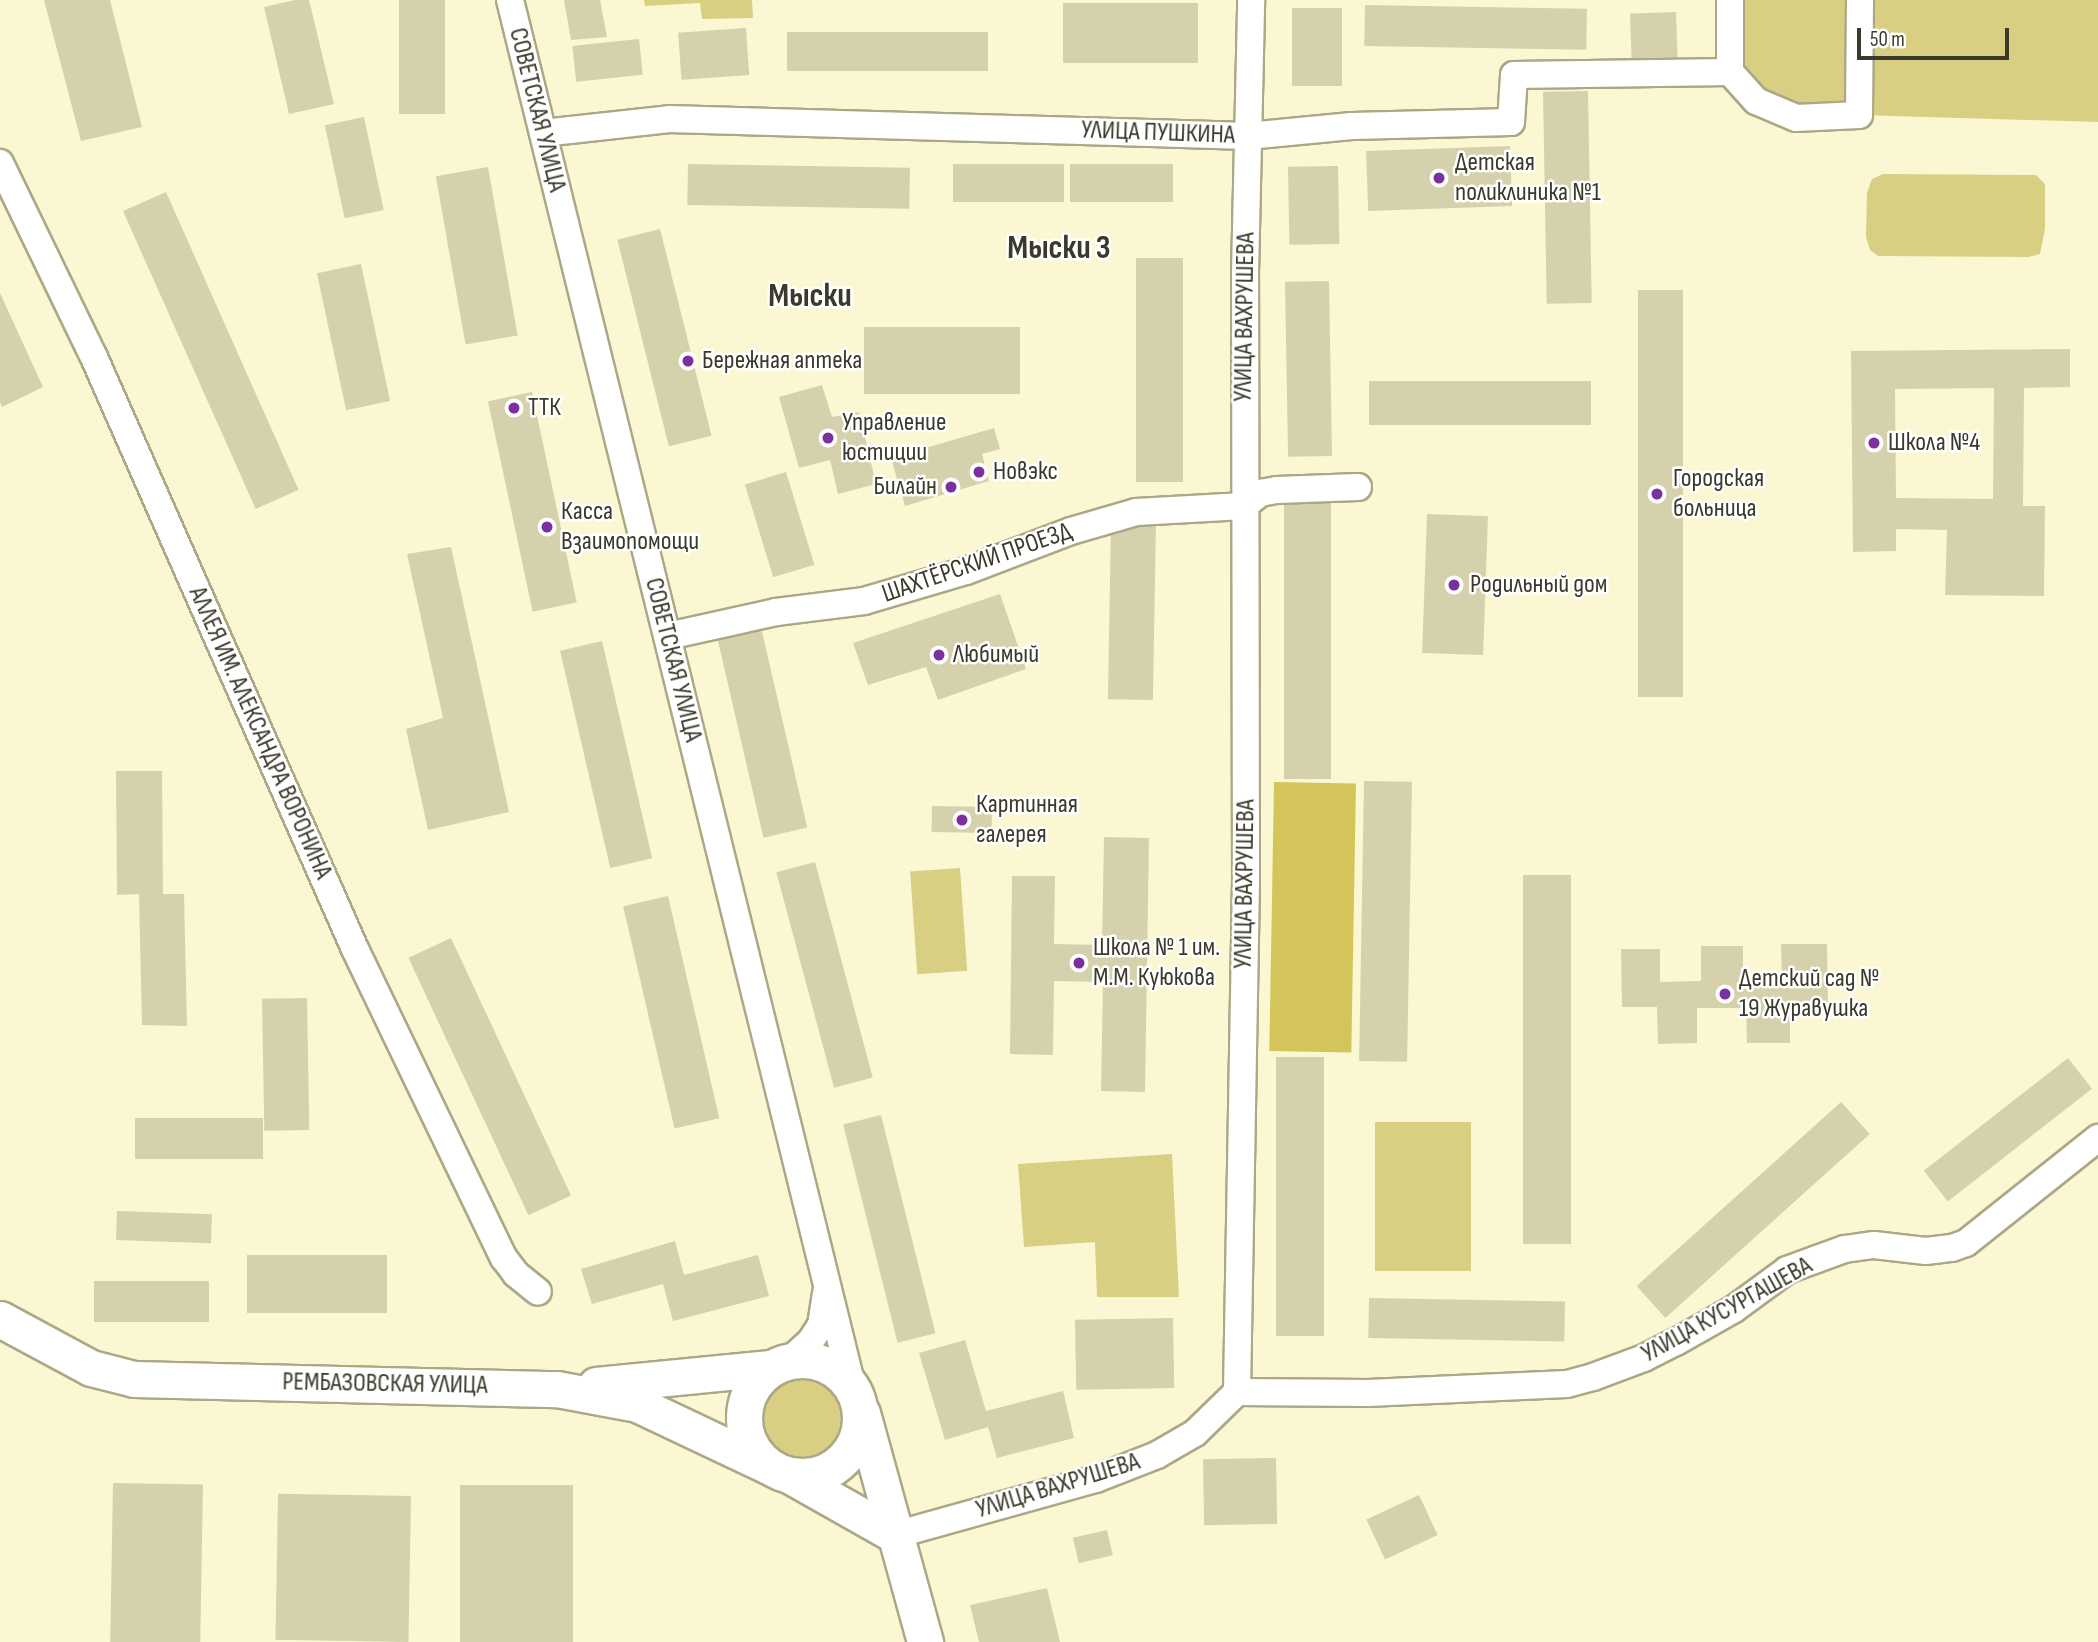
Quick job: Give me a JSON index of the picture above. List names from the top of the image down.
{
  "streets": {
    "main road": ["РЕМБАЗОВСКАЯ УЛИЦА"],
    "street": [
      "СОВЕТСКАЯ УЛИЦА",
      "УЛИЦА ПУШКИНА",
      "УЛИЦА ВАХРУШЕВА",
      "ШАХТЁРСКИЙ ПРОЕЗД",
      "АЛЛЕЯ ИМ. АЛЕКСАНДРА ВОРОНИНА",
      "УЛИЦА КУСУРГАШЕВА"
    ]
  },
  "crossings": [
    ["СОВЕТСКАЯ УЛИЦА", "УЛИЦА ПУШКИНА"],
    ["СОВЕТСКАЯ УЛИЦА", "ШАХТЁРСКИЙ ПРОЕЗД"],
    ["СОВЕТСКАЯ УЛИЦА", "РЕМБАЗОВСКАЯ УЛИЦА"],
    ["УЛИЦА ПУШКИНА", "УЛИЦА ВАХРУШЕВА"],
    ["УЛИЦА ВАХРУШЕВА", "ШАХТЁРСКИЙ ПРОЕЗД"],
    ["УЛИЦА ВАХРУШЕВА", "УЛИЦА КУСУРГАШЕВА"],
    ["УЛИЦА ВАХРУШЕВА", "РЕМБАЗОВСКАЯ УЛИЦА"]
  ],
  "districts": ["Мыски 3", "Мыски"],
  "places": [
    "Детская поликлиника №1",
    "Бережная аптека",
    "ТТК",
    "Управление юстиции",
    "Школа №4",
    "Новэкс",
    "Билайн",
    "Городская больница",
    "Касса Взаимопомощи",
    "Родильный дом",
    "Любимый",
    "Картинная галерея",
    "Школа № 1 им. М.М. Куюкова",
    "Детский сад № 19 Журавушка"
  ],
  "scale_bar": "50 m"
}
